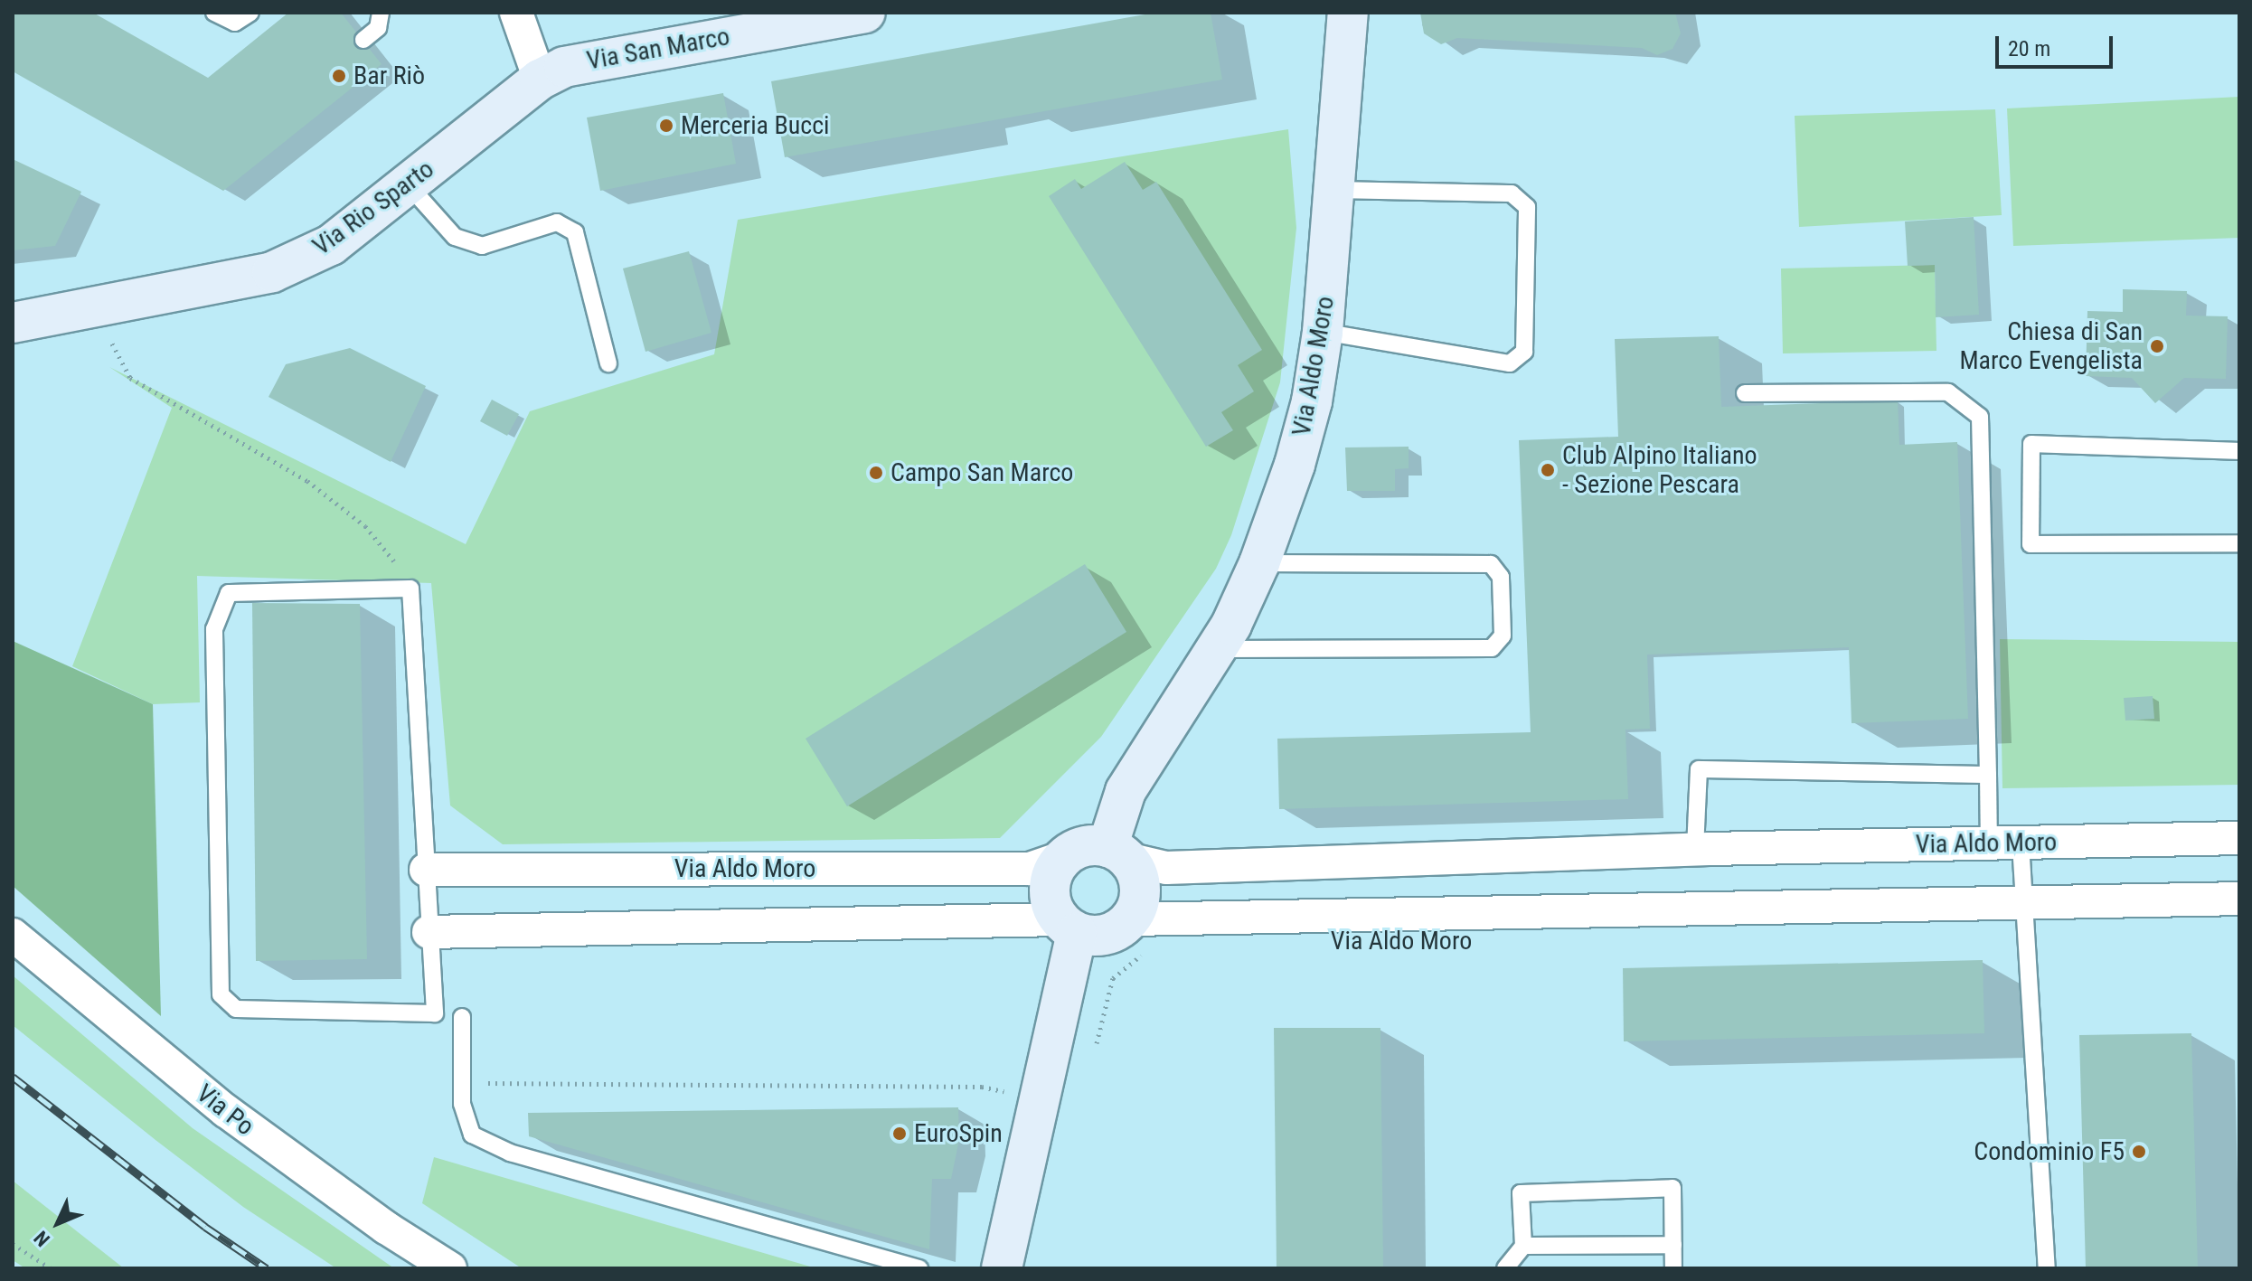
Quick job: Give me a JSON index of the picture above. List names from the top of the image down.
{
  "streets": {
    "street": [
      "Via San Marco",
      "Via Rio Sparto",
      "Via Aldo Moro",
      "Via Po"
    ]
  },
  "crossings": [
    ["Via San Marco", "Via Rio Sparto"]
  ],
  "places": [
    "Bar Riò",
    "Merceria Bucci",
    "Chiesa di San Marco Evengelista",
    "Club Alpino Italiano - Sezione Pescara",
    "Campo San Marco",
    "EuroSpin",
    "Condominio F5"
  ],
  "scale_bar": "20 m",
  "north": "bottom left"
}
